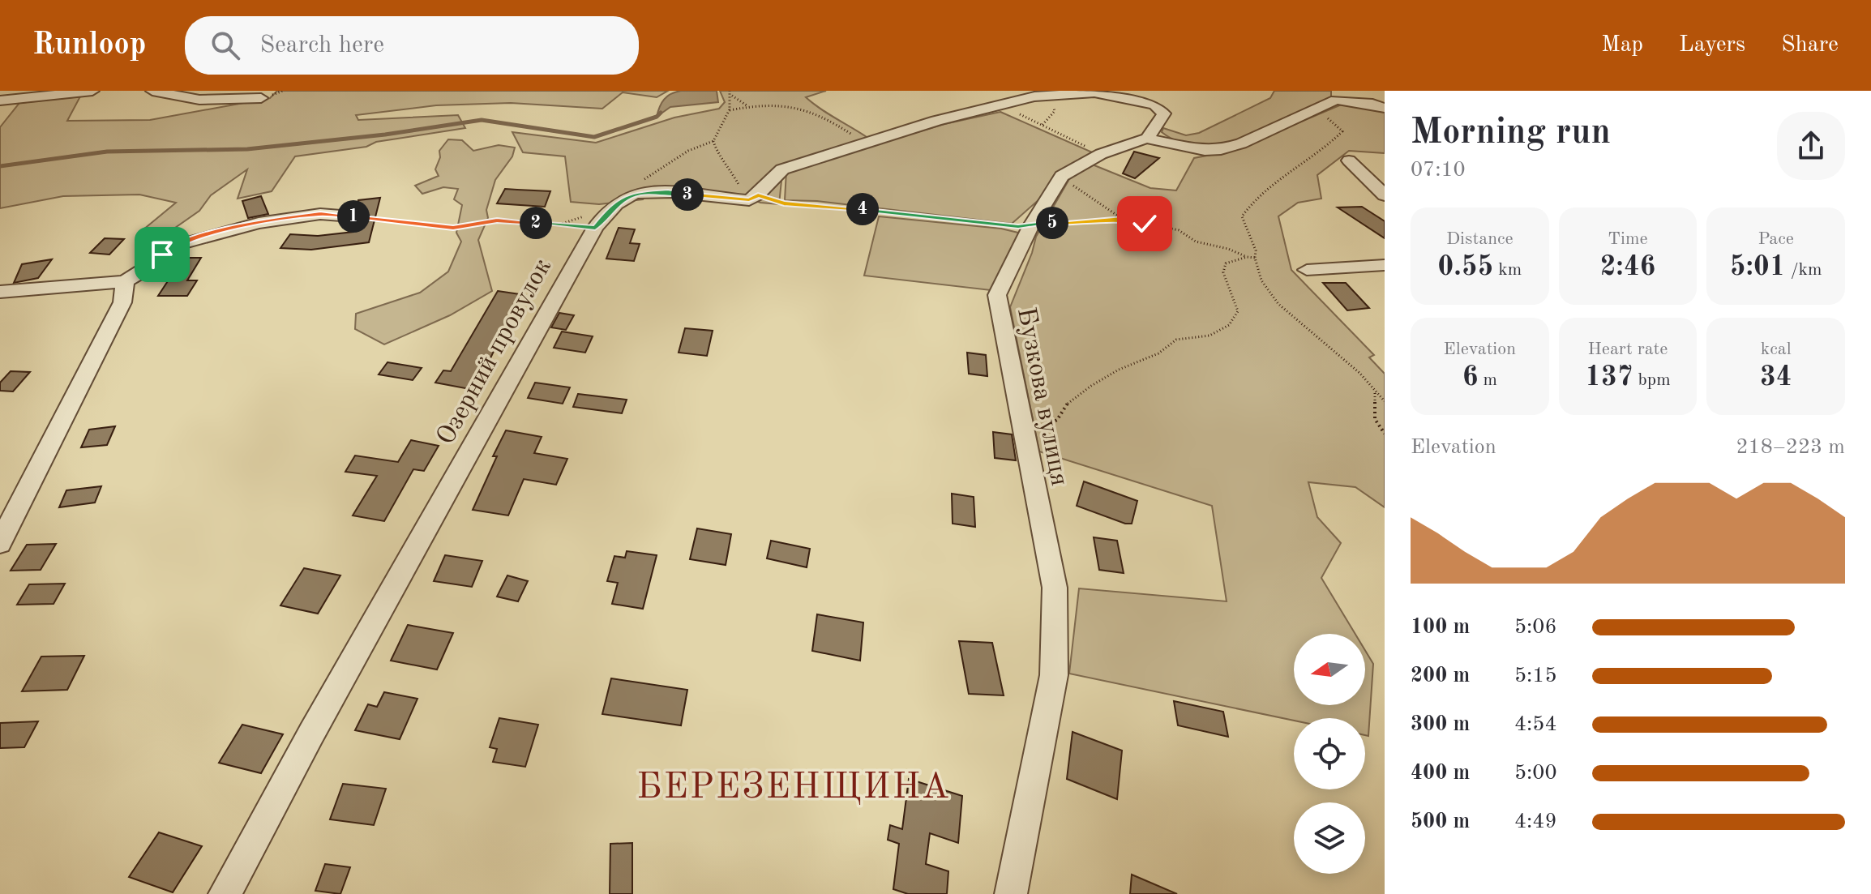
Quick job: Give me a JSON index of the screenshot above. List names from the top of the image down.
{
  "streets": {
    "street": ["Озерний провулок", "Бузкова вулиця"]
  },
  "districts": ["БЕРЕЗЕНЩИНА"],
  "north": "left",
  "page": {
    "header": "Runloop",
    "search": "Search here",
    "nav": ["Map", "Layers", "Share"],
    "heading": ["Morning run", "07:10"],
    "pins": [
      "3",
      "4",
      "1",
      "2",
      "5"
    ],
    "stats": [
      ["Distance", "0.55 km"],
      ["Time", "2:46"],
      ["Pace", "5:01 /km"],
      ["Elevation", "6 m"],
      ["Heart rate", "137 bpm"],
      ["kcal", "34"]
    ],
    "chart": ["Elevation", "218–223 m"],
    "list": [
      {
        "name": "100 m",
        "note": "5:06"
      },
      {
        "name": "200 m",
        "note": "5:15"
      },
      {
        "name": "300 m",
        "note": "4:54"
      },
      {
        "name": "400 m",
        "note": "5:00"
      },
      {
        "name": "500 m",
        "note": "4:49"
      }
    ]
  }
}
